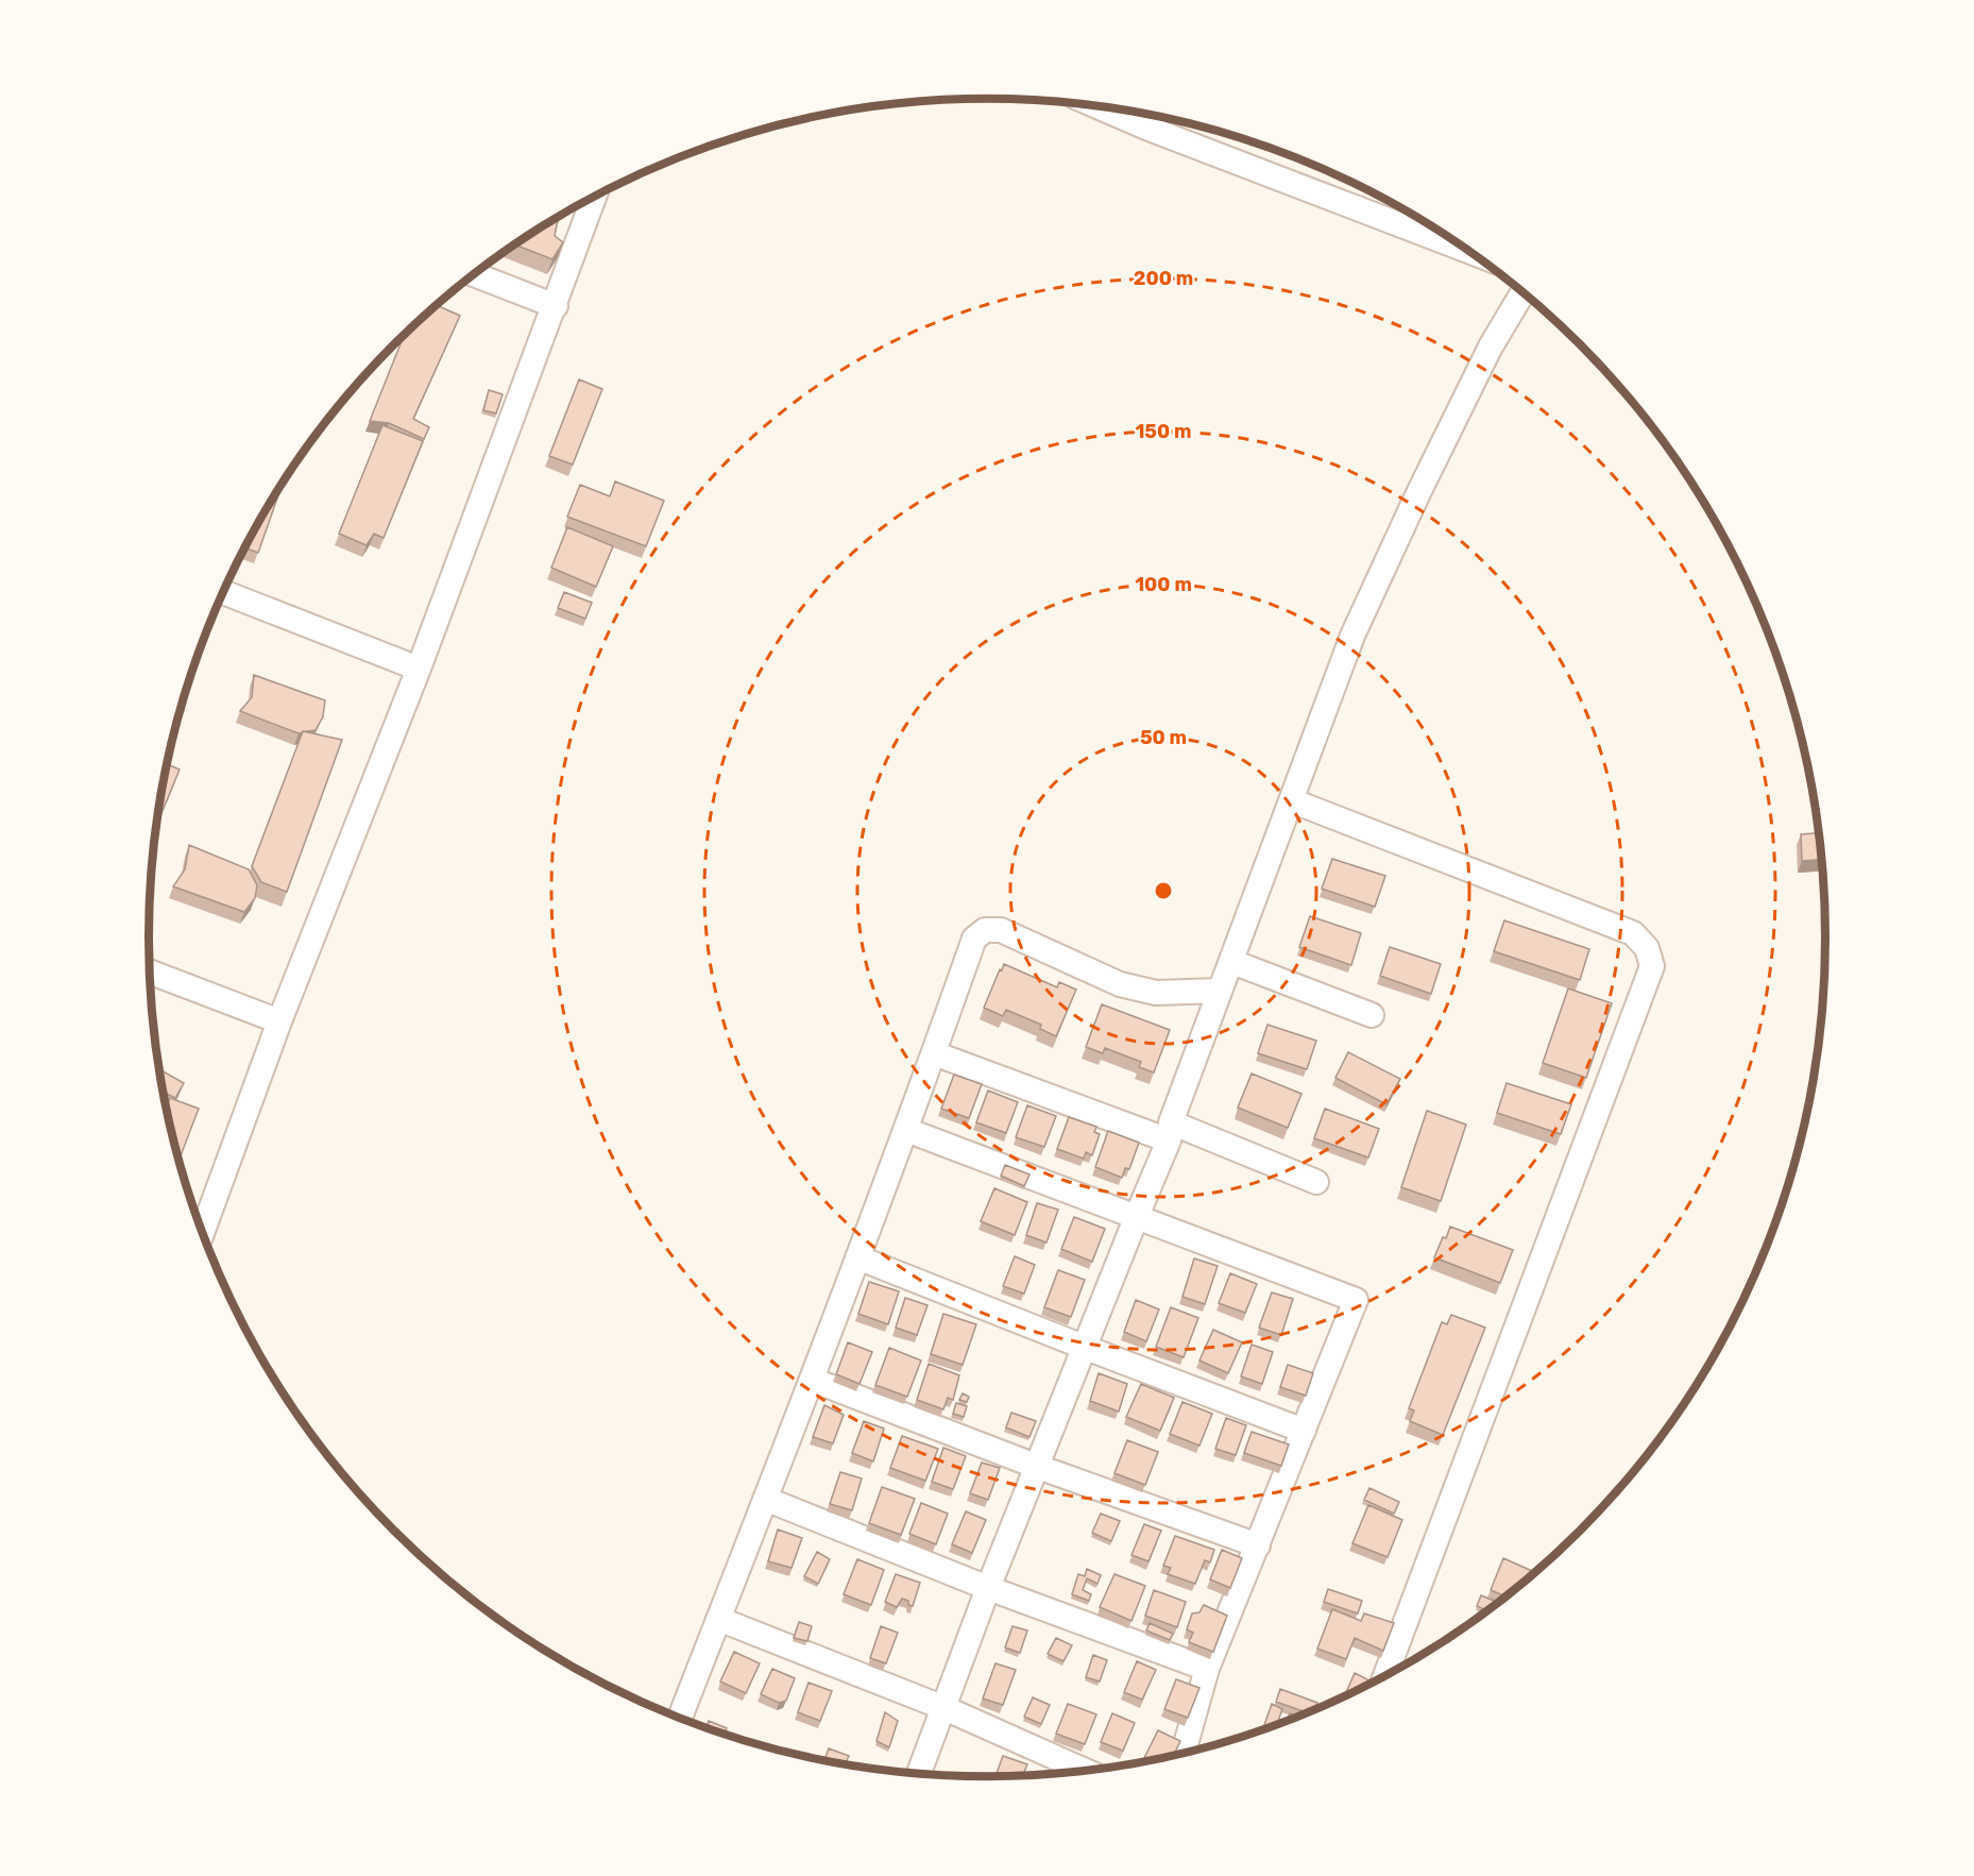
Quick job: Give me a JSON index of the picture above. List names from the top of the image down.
{
  "rings": [
    "200 m",
    "150 m",
    "100 m",
    "50 m"
  ]
}
